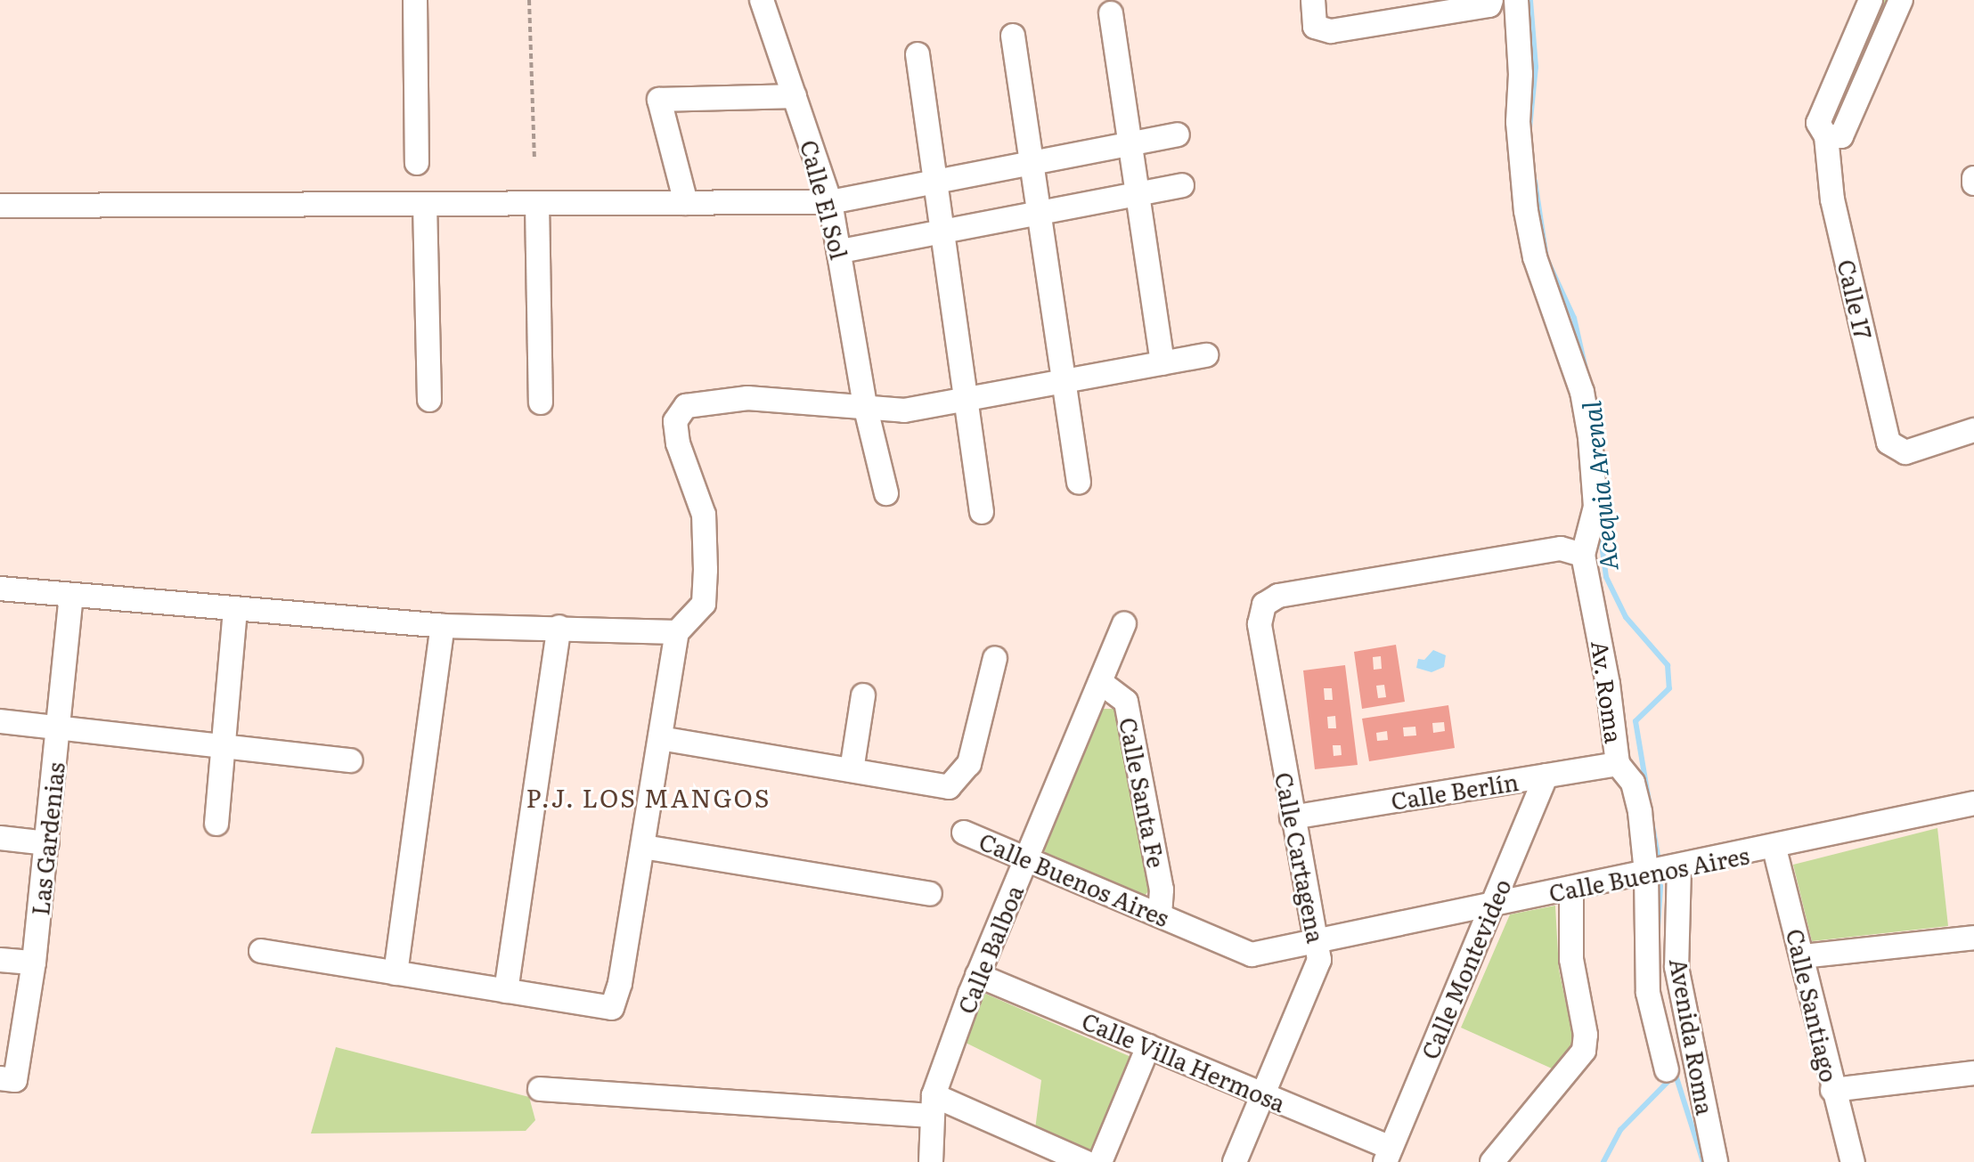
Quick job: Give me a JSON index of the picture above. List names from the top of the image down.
{
  "streets": {
    "street": [
      "Calle El Sol",
      "Calle 17",
      "Av. Roma",
      "Calle Berlín",
      "Calle Santa Fe",
      "Las Gardenias",
      "Calle Cartagena",
      "Calle Buenos Aires",
      "Calle Balboa",
      "Calle Montevideo",
      "Calle Santiago",
      "Avenida Roma",
      "Calle Villa Hermosa"
    ]
  },
  "crossings": [
    ["Av. Roma", "Calle Berlín"],
    ["Av. Roma", "Calle Cartagena"],
    ["Av. Roma", "Calle Buenos Aires"],
    ["Calle Berlín", "Calle Cartagena"],
    ["Calle Berlín", "Calle Montevideo"],
    ["Calle Santa Fe", "Calle Buenos Aires"],
    ["Calle Santa Fe", "Calle Balboa"],
    ["Calle Cartagena", "Calle Buenos Aires"],
    ["Calle Cartagena", "Calle Villa Hermosa"],
    ["Calle Buenos Aires", "Calle Balboa"],
    ["Calle Buenos Aires", "Calle Montevideo"],
    ["Calle Buenos Aires", "Calle Santiago"],
    ["Calle Buenos Aires", "Avenida Roma"],
    ["Calle Balboa", "Calle Villa Hermosa"],
    ["Calle Montevideo", "Calle Villa Hermosa"]
  ],
  "districts": ["P.J. LOS MANGOS"],
  "water": ["Acequia Arenal"]
}
